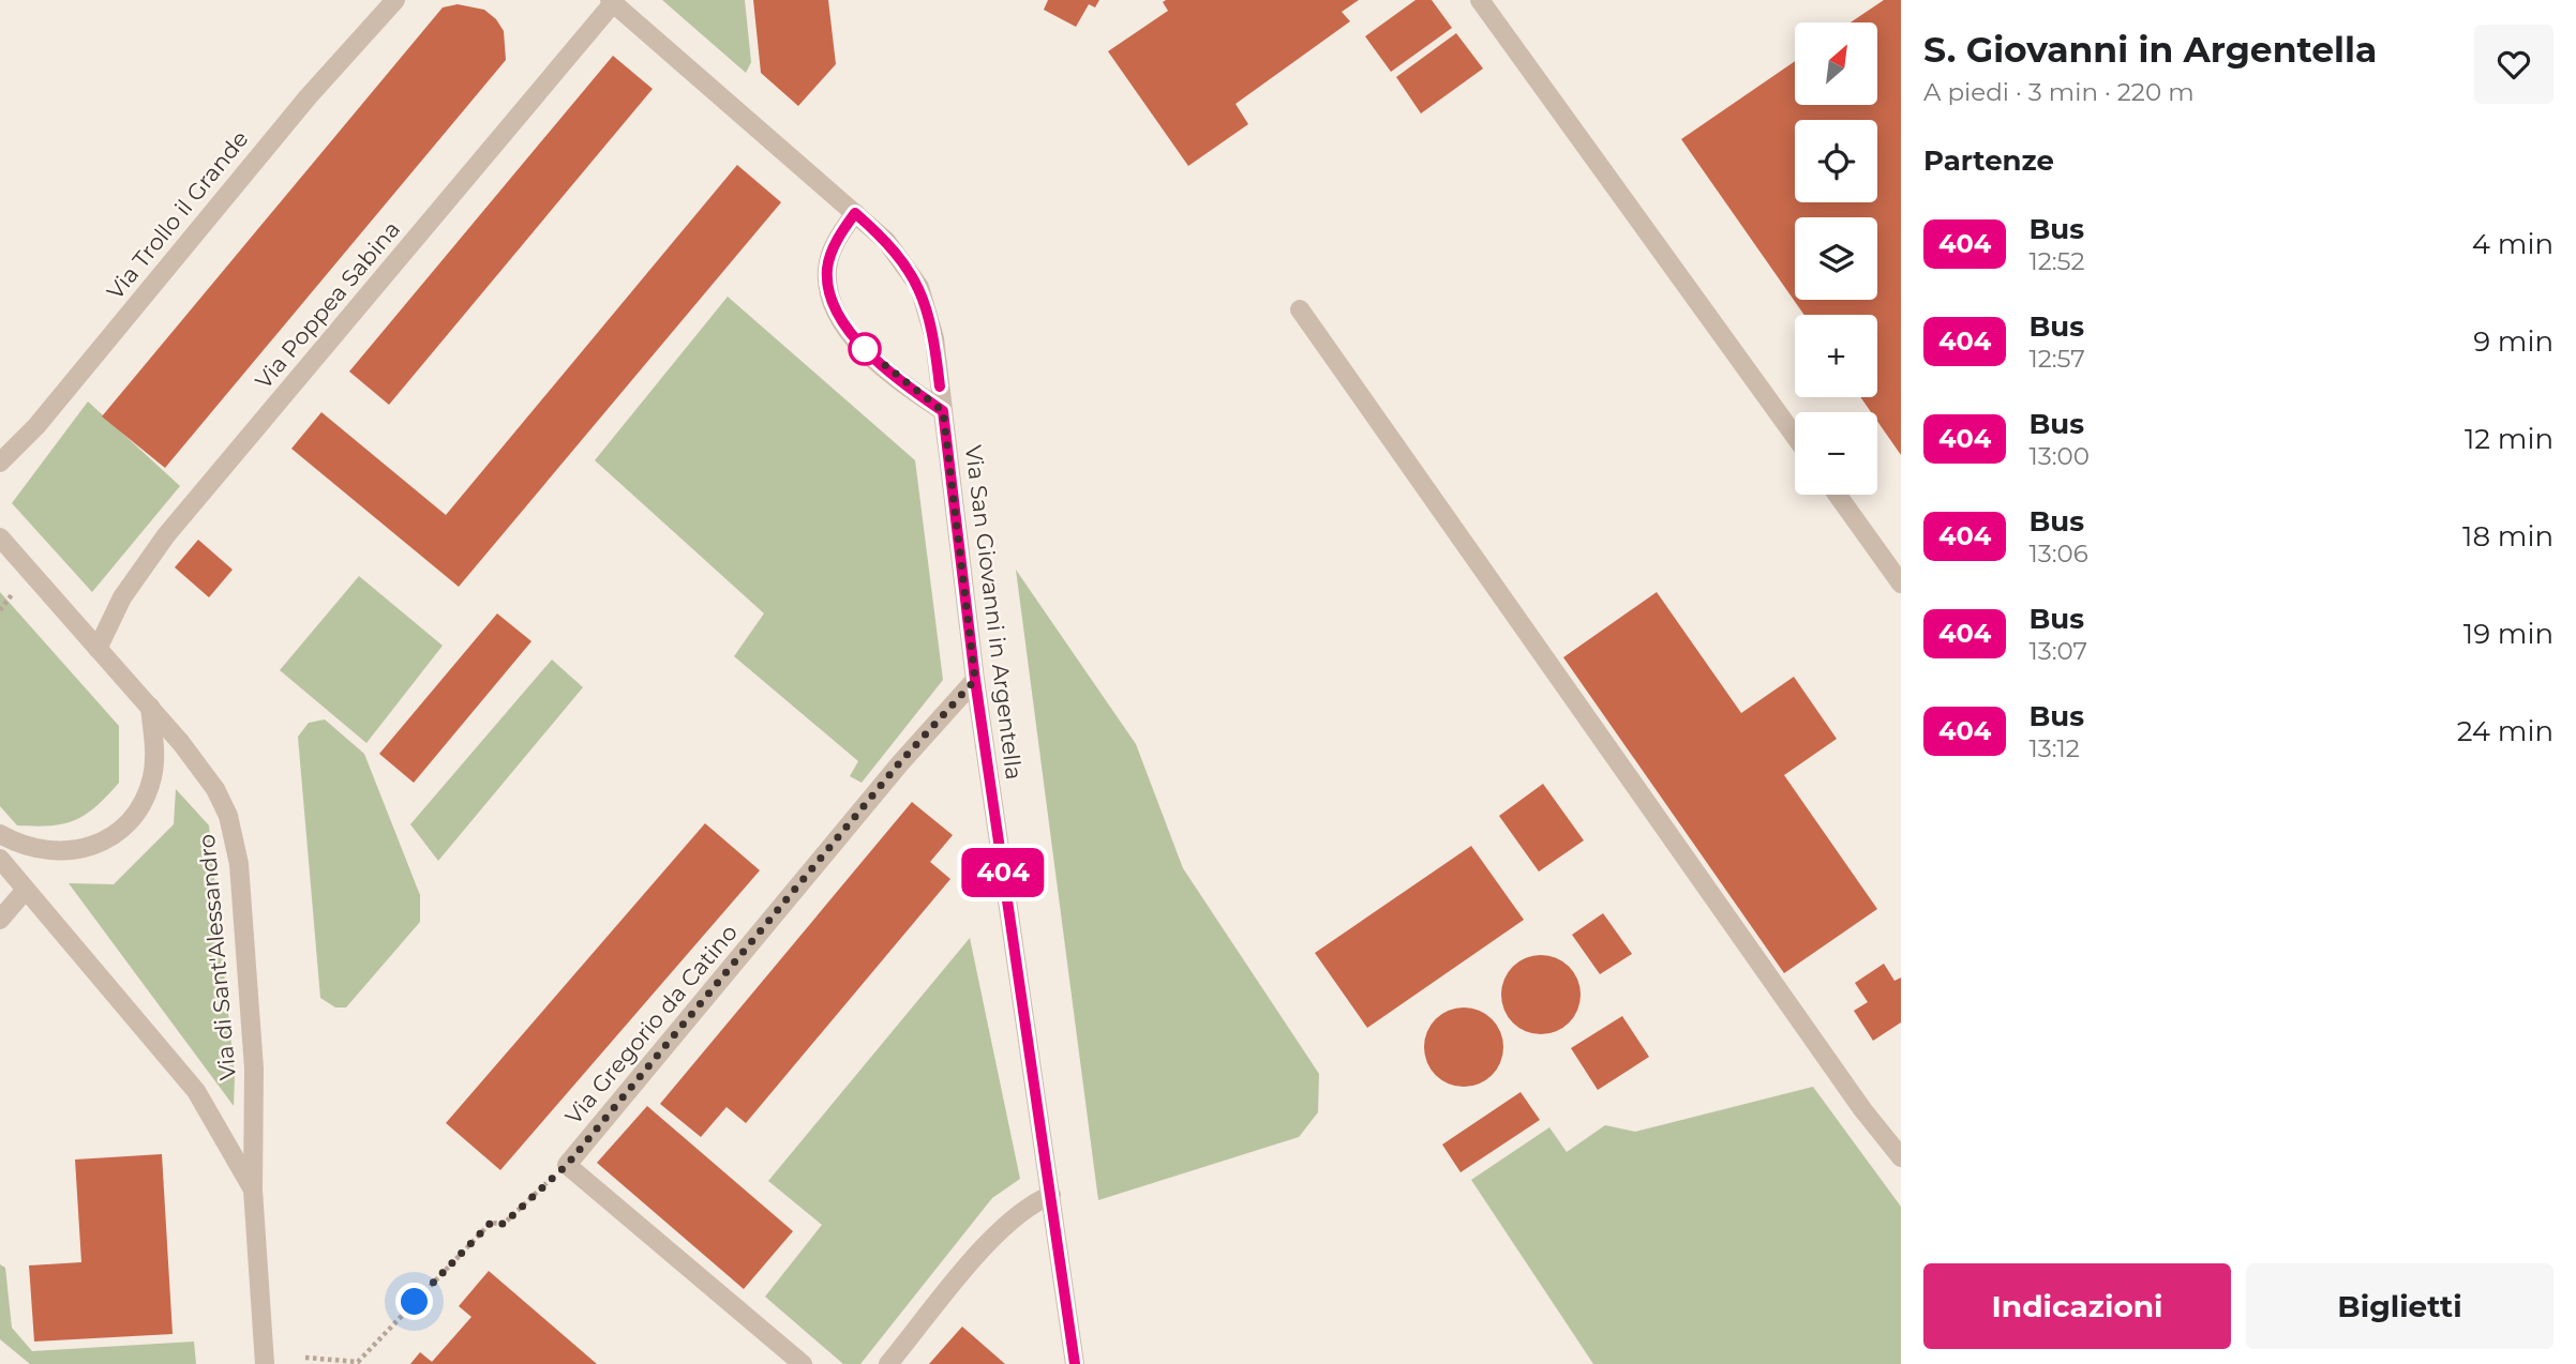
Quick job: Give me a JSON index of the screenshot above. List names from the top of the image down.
{
  "streets": {
    "street": [
      "Via Trollo il Grande",
      "Via Poppea Sabina",
      "Via San Giovanni in Argentella",
      "Via di Sant'Alessandro",
      "Via Gregorio da Catino"
    ]
  },
  "crossings": [
    ["Via Poppea Sabina", "Via San Giovanni in Argentella"],
    ["Via Poppea Sabina", "Via di Sant'Alessandro"],
    ["Via San Giovanni in Argentella", "Via Gregorio da Catino"]
  ],
  "lines": ["bus line 404"],
  "north": "top right",
  "page": {
    "on_map": "404",
    "heading": [
      ["S. Giovanni in Argentella", "A piedi · 3 min · 220 m"],
      "Partenze"
    ],
    "map_buttons": ["+", "−"],
    "list": [
      {
        "mark": "404",
        "name": "Bus",
        "note": "12:52",
        "value": "4 min"
      },
      {
        "mark": "404",
        "name": "Bus",
        "note": "12:57",
        "value": "9 min"
      },
      {
        "mark": "404",
        "name": "Bus",
        "note": "13:00",
        "value": "12 min"
      },
      {
        "mark": "404",
        "name": "Bus",
        "note": "13:06",
        "value": "18 min"
      },
      {
        "mark": "404",
        "name": "Bus",
        "note": "13:07",
        "value": "19 min"
      },
      {
        "mark": "404",
        "name": "Bus",
        "note": "13:12",
        "value": "24 min"
      }
    ],
    "buttons": ["Indicazioni", "Biglietti"]
  }
}
